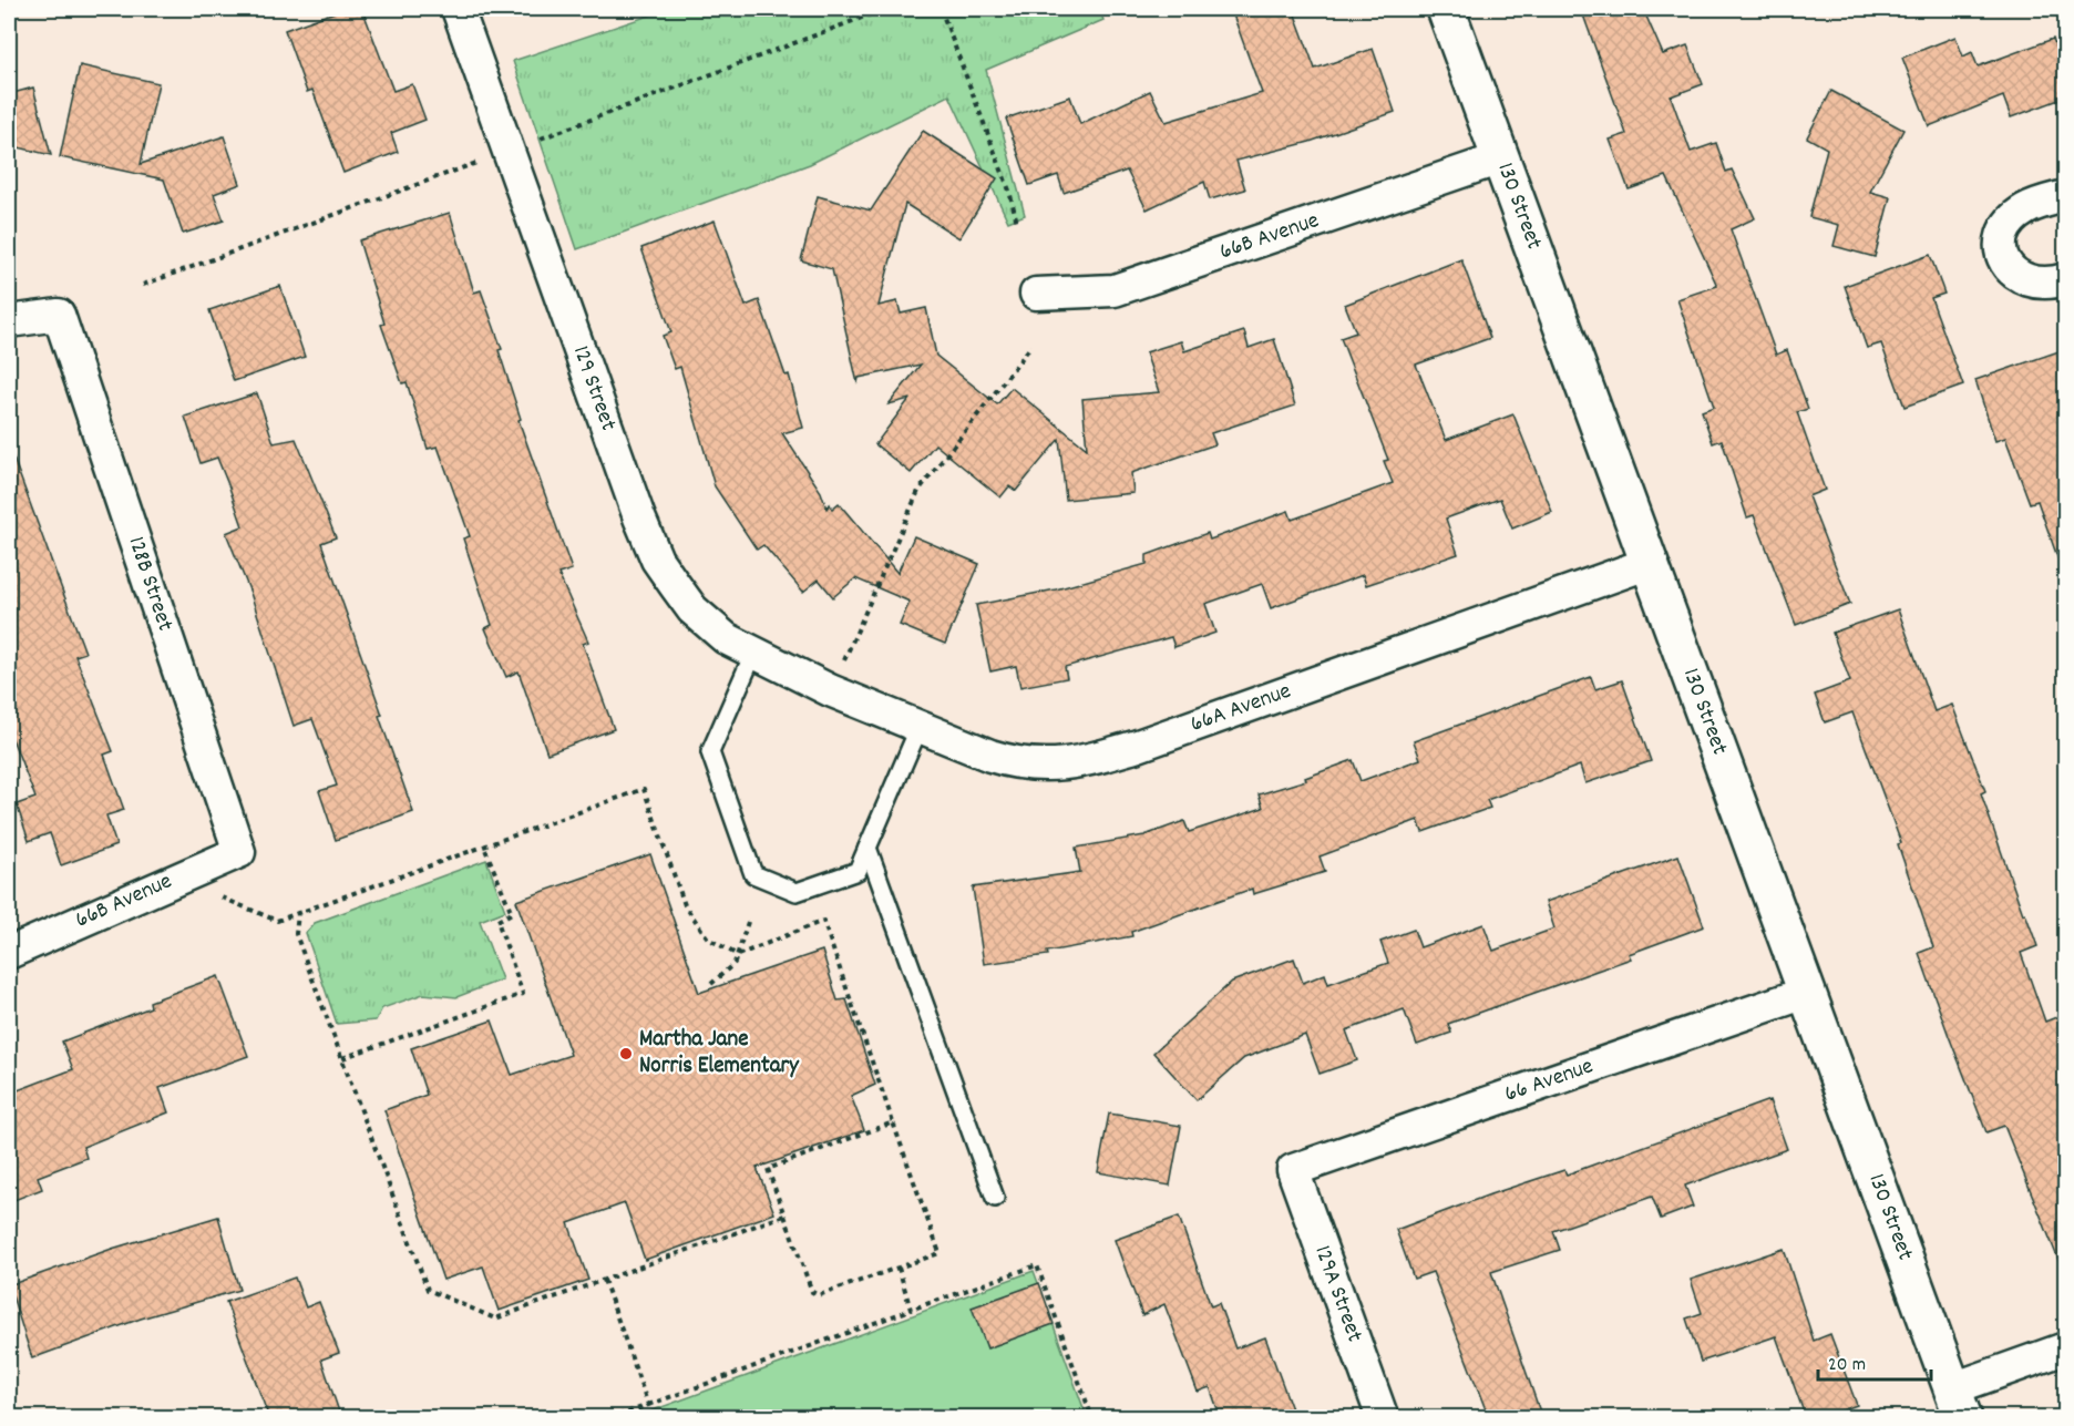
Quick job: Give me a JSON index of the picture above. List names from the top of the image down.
{
  "streets": {
    "street": [
      "130 Street",
      "66B Avenue",
      "129 Street",
      "128B Street",
      "66A Avenue",
      "66 Avenue",
      "129A Street"
    ]
  },
  "crossings": [
    ["130 Street", "66B Avenue"],
    ["130 Street", "66A Avenue"],
    ["130 Street", "66 Avenue"],
    ["66B Avenue", "128B Street"],
    ["129 Street", "66A Avenue"],
    ["66 Avenue", "129A Street"]
  ],
  "places": ["Martha Jane Norris Elementary"],
  "scale_bar": "20 m"
}
